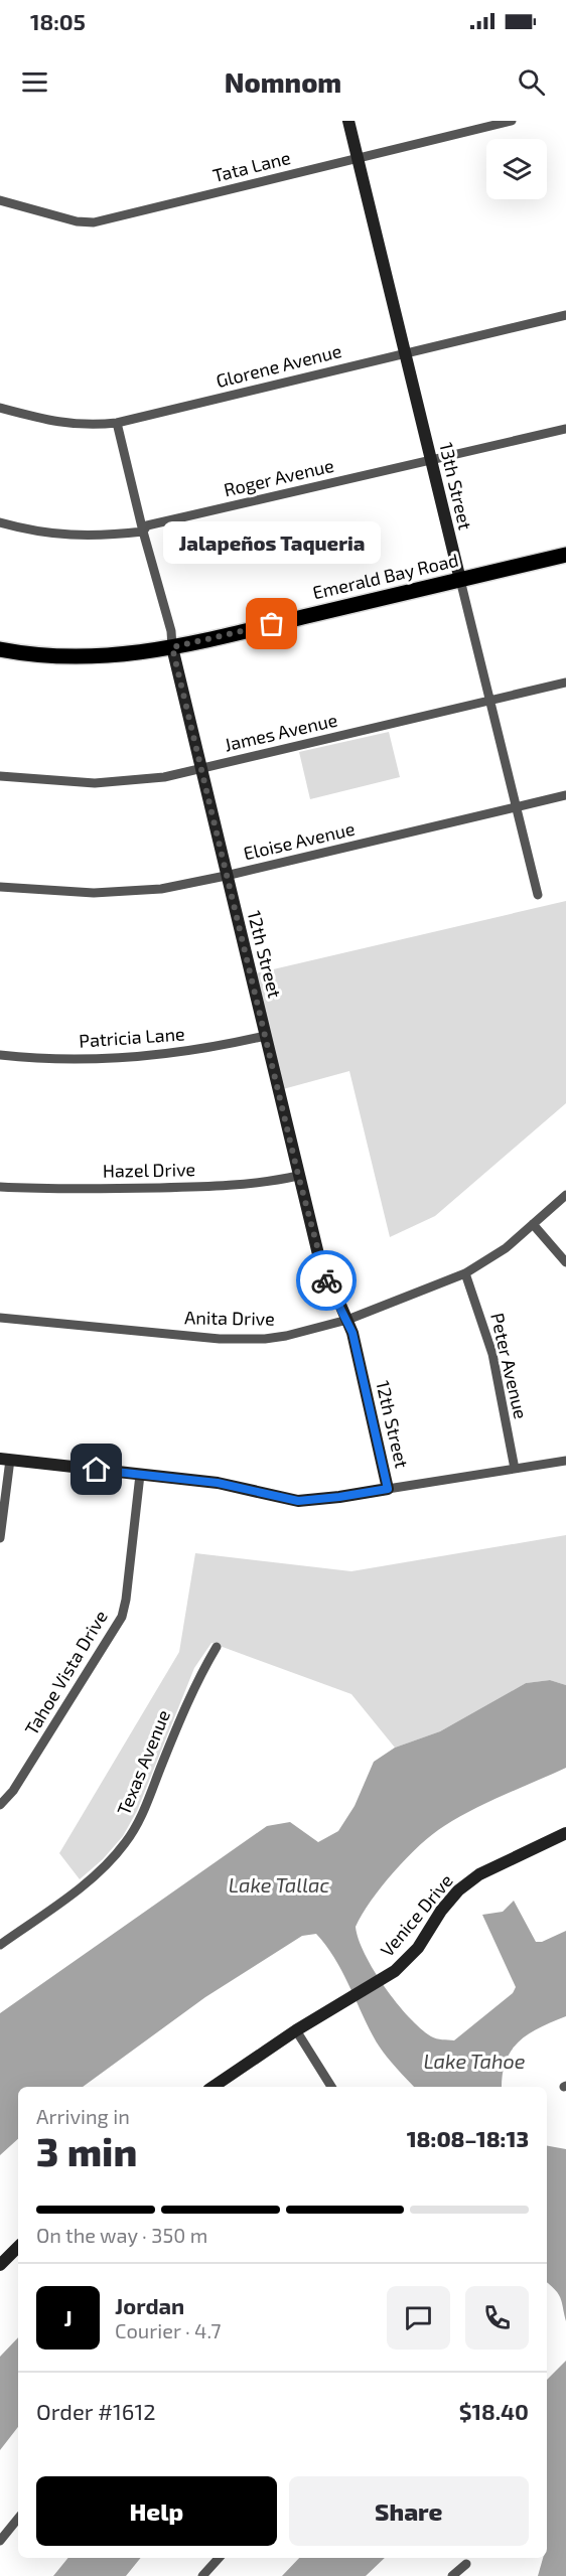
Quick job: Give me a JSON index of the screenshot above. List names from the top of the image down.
{
  "streets": {
    "main road": ["Emerald Bay Road"],
    "street": [
      "Tata Lane",
      "Glorene Avenue",
      "Roger Avenue",
      "13th Street",
      "James Avenue",
      "Eloise Avenue",
      "12th Street",
      "Patricia Lane",
      "Hazel Drive",
      "Anita Drive",
      "Peter Avenue",
      "Tahoe Vista Drive",
      "Texas Avenue",
      "Venice Drive"
    ]
  },
  "crossings": [
    ["Tata Lane", "13th Street"],
    ["Glorene Avenue", "13th Street"],
    ["Glorene Avenue", "12th Street"],
    ["Roger Avenue", "13th Street"],
    ["Roger Avenue", "12th Street"],
    ["13th Street", "Emerald Bay Road"],
    ["13th Street", "James Avenue"],
    ["13th Street", "Eloise Avenue"],
    ["Emerald Bay Road", "12th Street"],
    ["James Avenue", "12th Street"],
    ["Eloise Avenue", "12th Street"],
    ["12th Street", "Patricia Lane"],
    ["12th Street", "Hazel Drive"],
    ["12th Street", "Anita Drive"],
    ["Anita Drive", "Peter Avenue"]
  ],
  "water": ["Lake Tallac", "Lake Tahoe"],
  "places": ["Jalapeños Taqueria"],
  "page": {
    "status": "18:05",
    "header": "Nomnom",
    "bubble": "Jalapeños Taqueria",
    "heading": ["3 min", "Arriving in", "18:08–18:13"],
    "panel": [
      "Jordan",
      "Courier · 4.7",
      "Order #1612",
      "$18.40"
    ],
    "bar": "On the way · 350 m",
    "round": "J",
    "buttons": ["Help", "Share"]
  }
}
